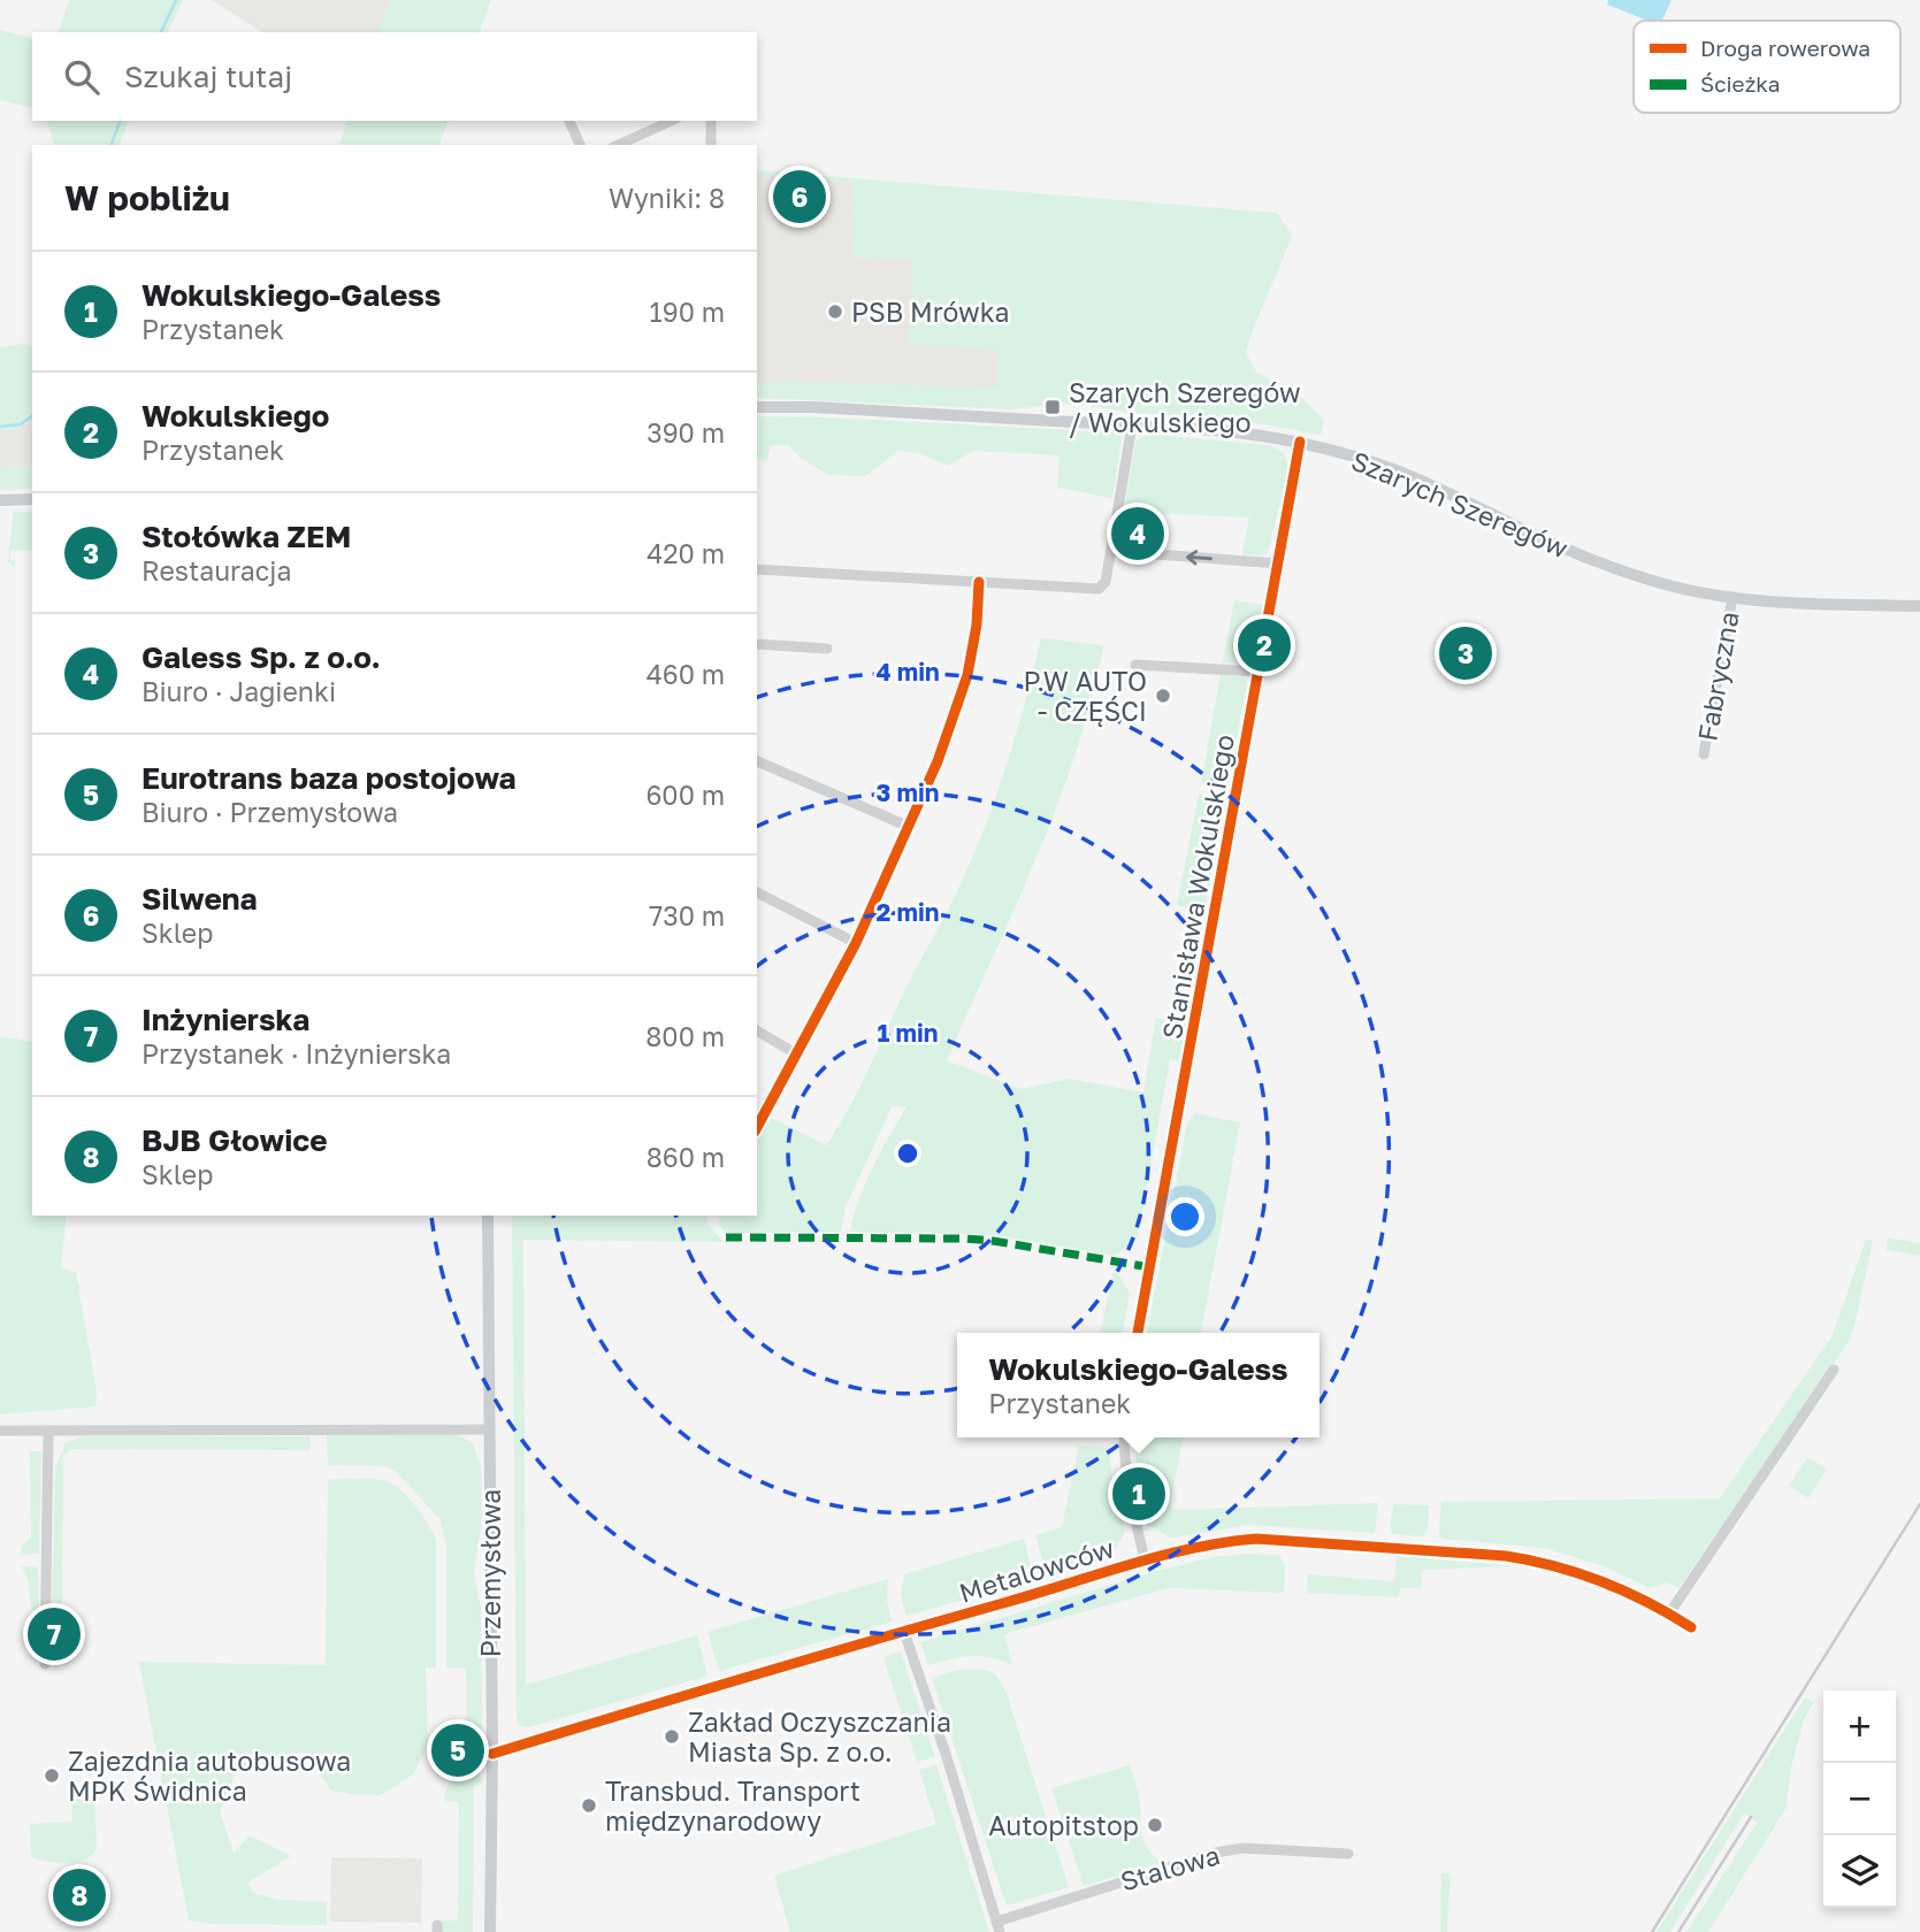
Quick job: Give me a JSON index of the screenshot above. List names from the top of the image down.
{
  "streets": {
    "main road": ["Szarych Szeregów", "Przemysłowa"],
    "street": [
      "Fabryczna",
      "Stanisława Wokulskiego",
      "Metalowców",
      "Stalowa"
    ]
  },
  "crossings": [
    ["Szarych Szeregów", "Fabryczna"],
    ["Szarych Szeregów", "Stanisława Wokulskiego"],
    ["Metalowców", "Przemysłowa"],
    ["Metalowców", "Stalowa"]
  ],
  "places": {
    "other": [
      "PSB Mrówka",
      "P.W AUTO - CZĘŚCI",
      "Zakład Oczyszczania Miasta Sp. z o.o.",
      "Zajezdnia autobusowa MPK Świdnica",
      "Transbud. Transport międzynarodowy",
      "Autopitstop"
    ],
    "transit": ["Szarych Szeregów / Wokulskiego"]
  },
  "legend": ["Droga rowerowa", "Ścieżka"],
  "page": {
    "search": "Szukaj tutaj",
    "heading": ["W pobliżu", "Wyniki: 8"],
    "pins": [
      "6",
      "4",
      "2",
      "3",
      "1",
      "7",
      "5",
      "8"
    ],
    "list": [
      {
        "mark": "1",
        "name": "Wokulskiego-Galess",
        "note": "Przystanek",
        "value": "190 m"
      },
      {
        "mark": "2",
        "name": "Wokulskiego",
        "note": "Przystanek",
        "value": "390 m"
      },
      {
        "mark": "3",
        "name": "Stołówka ZEM",
        "note": "Restauracja",
        "value": "420 m"
      },
      {
        "mark": "4",
        "name": "Galess Sp. z o.o.",
        "note": "Biuro · Jagienki",
        "value": "460 m"
      },
      {
        "mark": "5",
        "name": "Eurotrans baza postojowa",
        "note": "Biuro · Przemysłowa",
        "value": "600 m"
      },
      {
        "mark": "6",
        "name": "Silwena",
        "note": "Sklep",
        "value": "730 m"
      },
      {
        "mark": "7",
        "name": "Inżynierska",
        "note": "Przystanek · Inżynierska",
        "value": "800 m"
      },
      {
        "mark": "8",
        "name": "BJB Głowice",
        "note": "Sklep",
        "value": "860 m"
      }
    ],
    "popup": ["Wokulskiego-Galess", "Przystanek"],
    "map_buttons": ["+", "−"]
  },
  "rings": [
    "4 min",
    "3 min",
    "2 min",
    "1 min"
  ]
}
